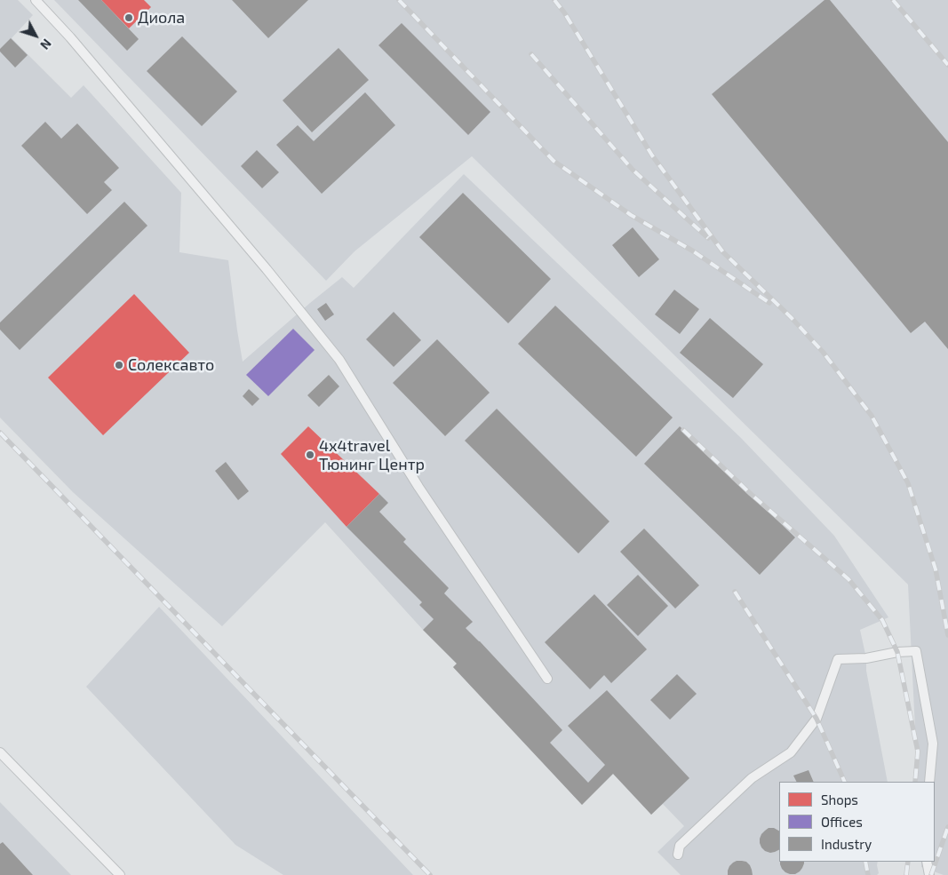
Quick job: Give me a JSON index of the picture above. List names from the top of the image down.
{
  "places": ["Диола", "Солексавто", "4x4travel Тюнинг Центр"],
  "legend": ["Shops", "Offices", "Industry"],
  "north": "bottom right"
}
